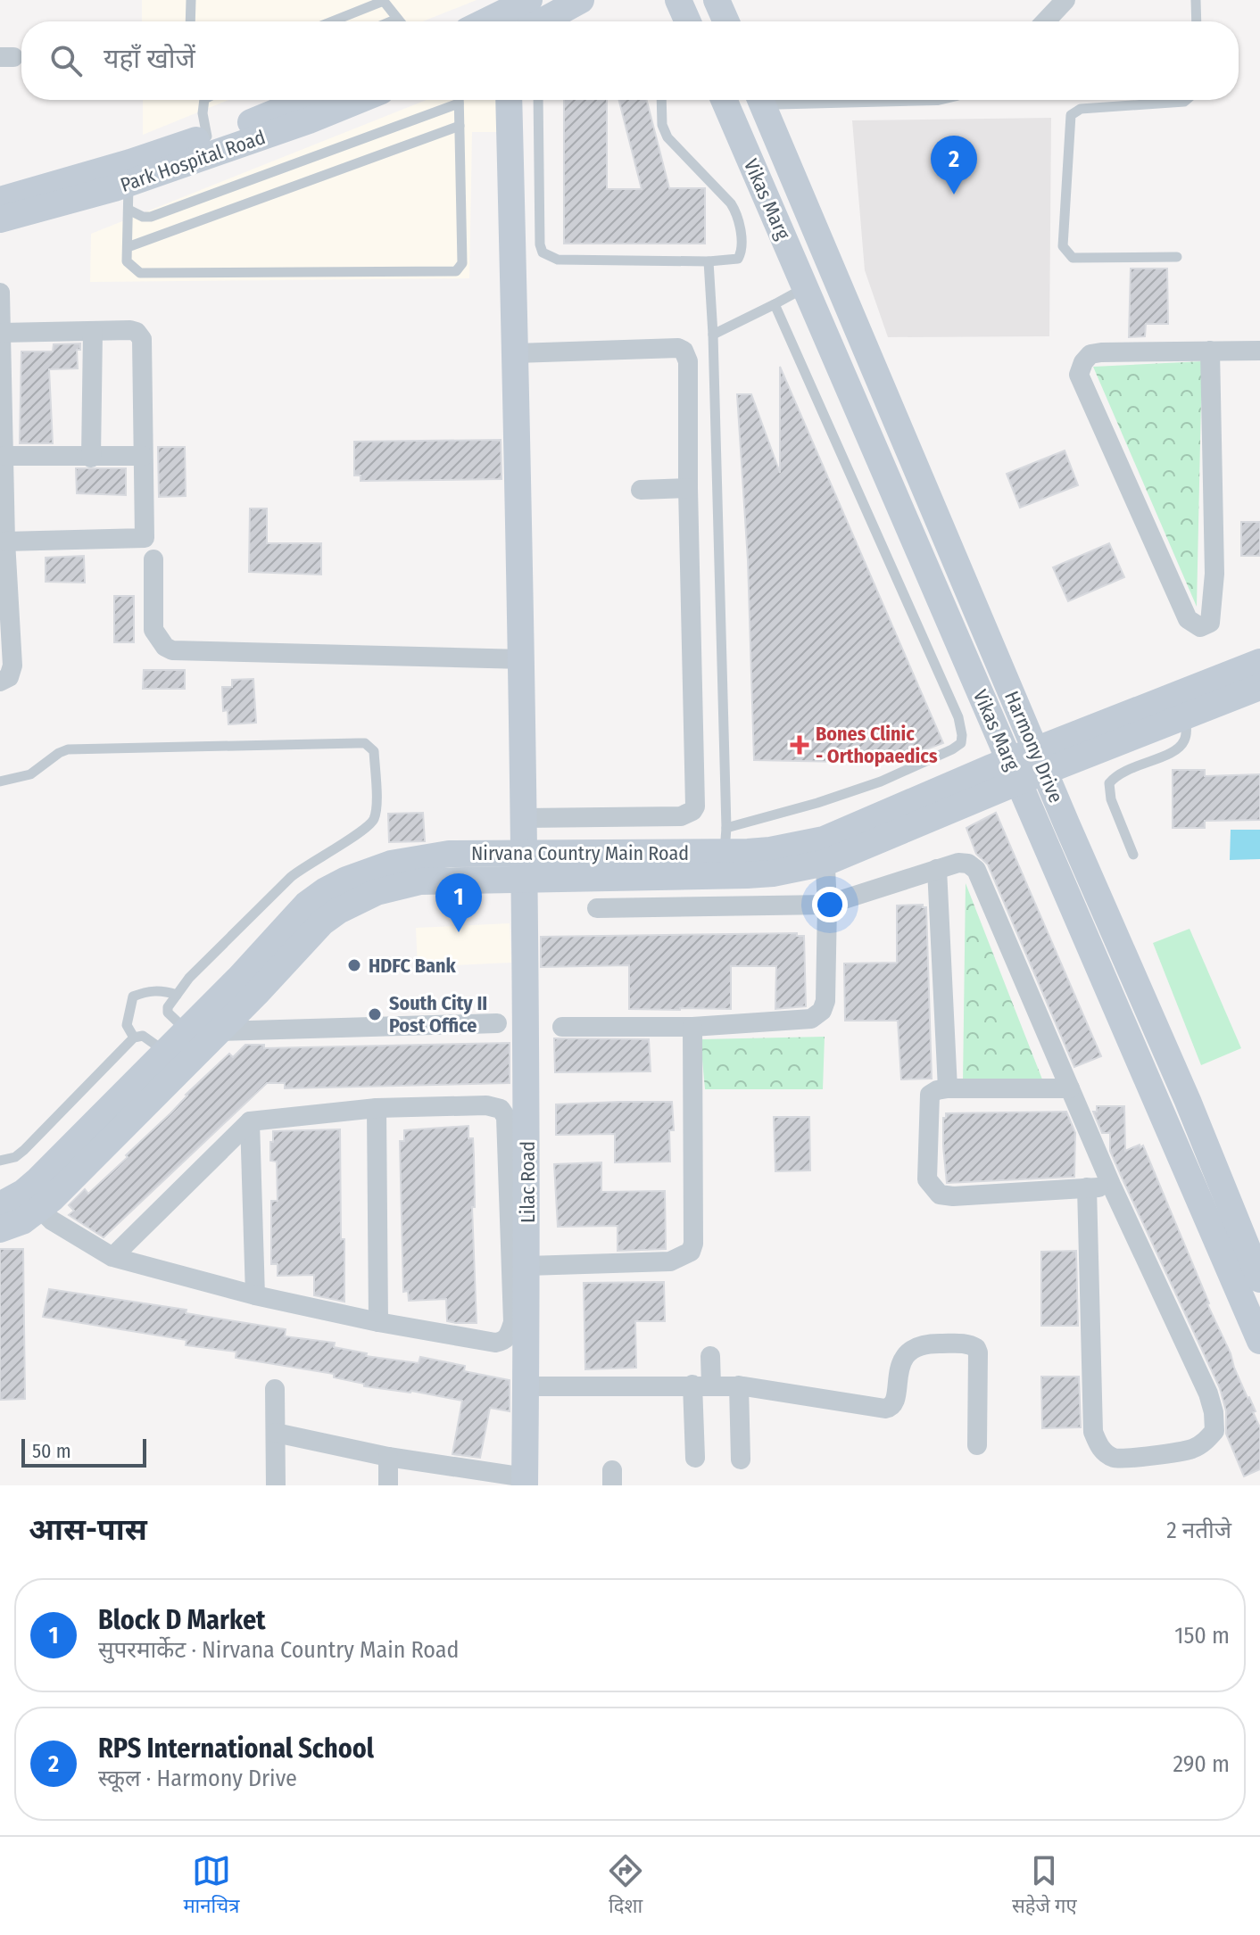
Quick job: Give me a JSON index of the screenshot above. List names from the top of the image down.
{
  "streets": {
    "street": [
      "Park Hospital Road",
      "Vikas Marg",
      "Harmony Drive",
      "Nirvana Country Main Road",
      "Lilac Road"
    ]
  },
  "crossings": [
    ["Vikas Marg", "Nirvana Country Main Road"],
    ["Harmony Drive", "Nirvana Country Main Road"],
    ["Nirvana Country Main Road", "Lilac Road"]
  ],
  "places": {
    "health": ["Bones Clinic - Orthopaedics"],
    "other": ["HDFC Bank", "South City II Post Office"]
  },
  "scale_bar": "50 m",
  "page": {
    "search": "यहाँ खोजें",
    "pins": ["2", "1"],
    "scale": "50 m",
    "heading": ["आस-पास", "2 नतीजे"],
    "list": [
      {
        "mark": "1",
        "name": "Block D Market",
        "note": "सुपरमार्केट · Nirvana Country Main Road",
        "value": "150 m"
      },
      {
        "mark": "2",
        "name": "RPS International School",
        "note": "स्कूल · Harmony Drive",
        "value": "290 m"
      }
    ],
    "nav": ["मानचित्र", "दिशा", "सहेजे गए"]
  }
}
